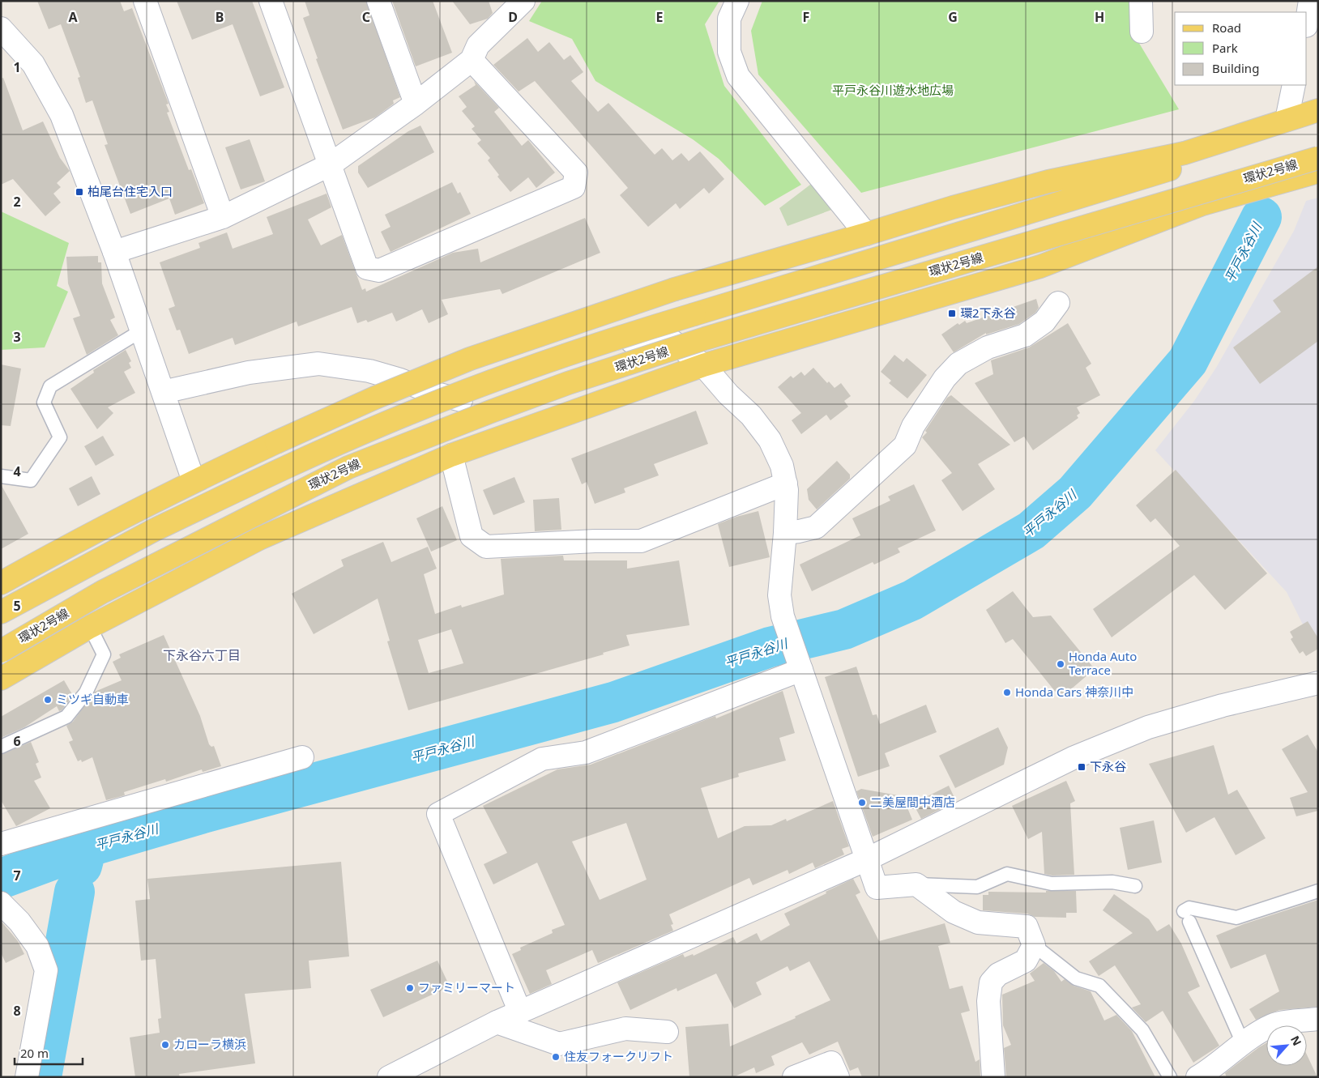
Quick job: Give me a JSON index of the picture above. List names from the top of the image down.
{
  "streets": {
    "main road": ["環状2号線"]
  },
  "districts": ["下永谷六丁目"],
  "water": ["平戸永谷川"],
  "parks": ["平戸永谷川遊水地広場"],
  "places": {
    "transit": ["柏尾台住宅入口", "環2下永谷", "下永谷"],
    "other": [
      "Honda Auto Terrace",
      "Honda Cars 神奈川中",
      "ミツギ自動車",
      "二美屋間中酒店",
      "ファミリーマート",
      "カローラ横浜",
      "住友フォークリフト"
    ]
  },
  "legend": ["Road", "Park", "Building"],
  "scale_bar": "20 m",
  "north": "top right",
  "grid": {
    "columns": [
      "A",
      "B",
      "C",
      "D",
      "E",
      "F",
      "G",
      "H"
    ],
    "rows": [
      "1",
      "2",
      "3",
      "4",
      "5",
      "6",
      "7",
      "8"
    ]
  }
}
